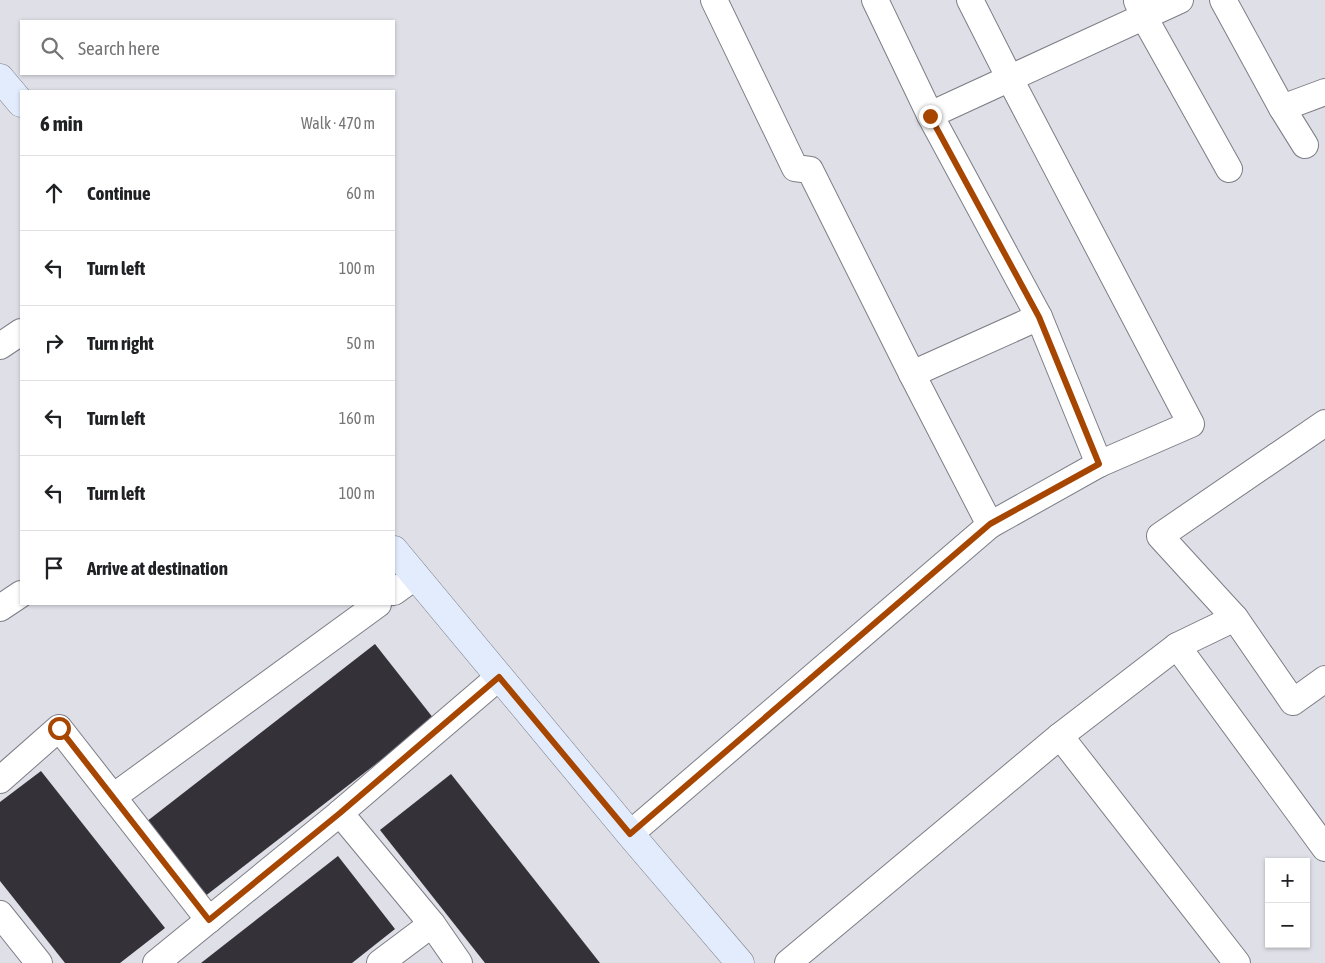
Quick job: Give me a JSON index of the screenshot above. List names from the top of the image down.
{
  "page": {
    "search": "Search here",
    "heading": ["6 min", "Walk · 470 m"],
    "list": [
      ["Continue", "60 m"],
      ["Turn left", "100 m"],
      ["Turn right", "50 m"],
      ["Turn left", "160 m"],
      ["Turn left", "100 m"],
      "Arrive at destination"
    ],
    "map_buttons": ["+", "−"]
  }
}
